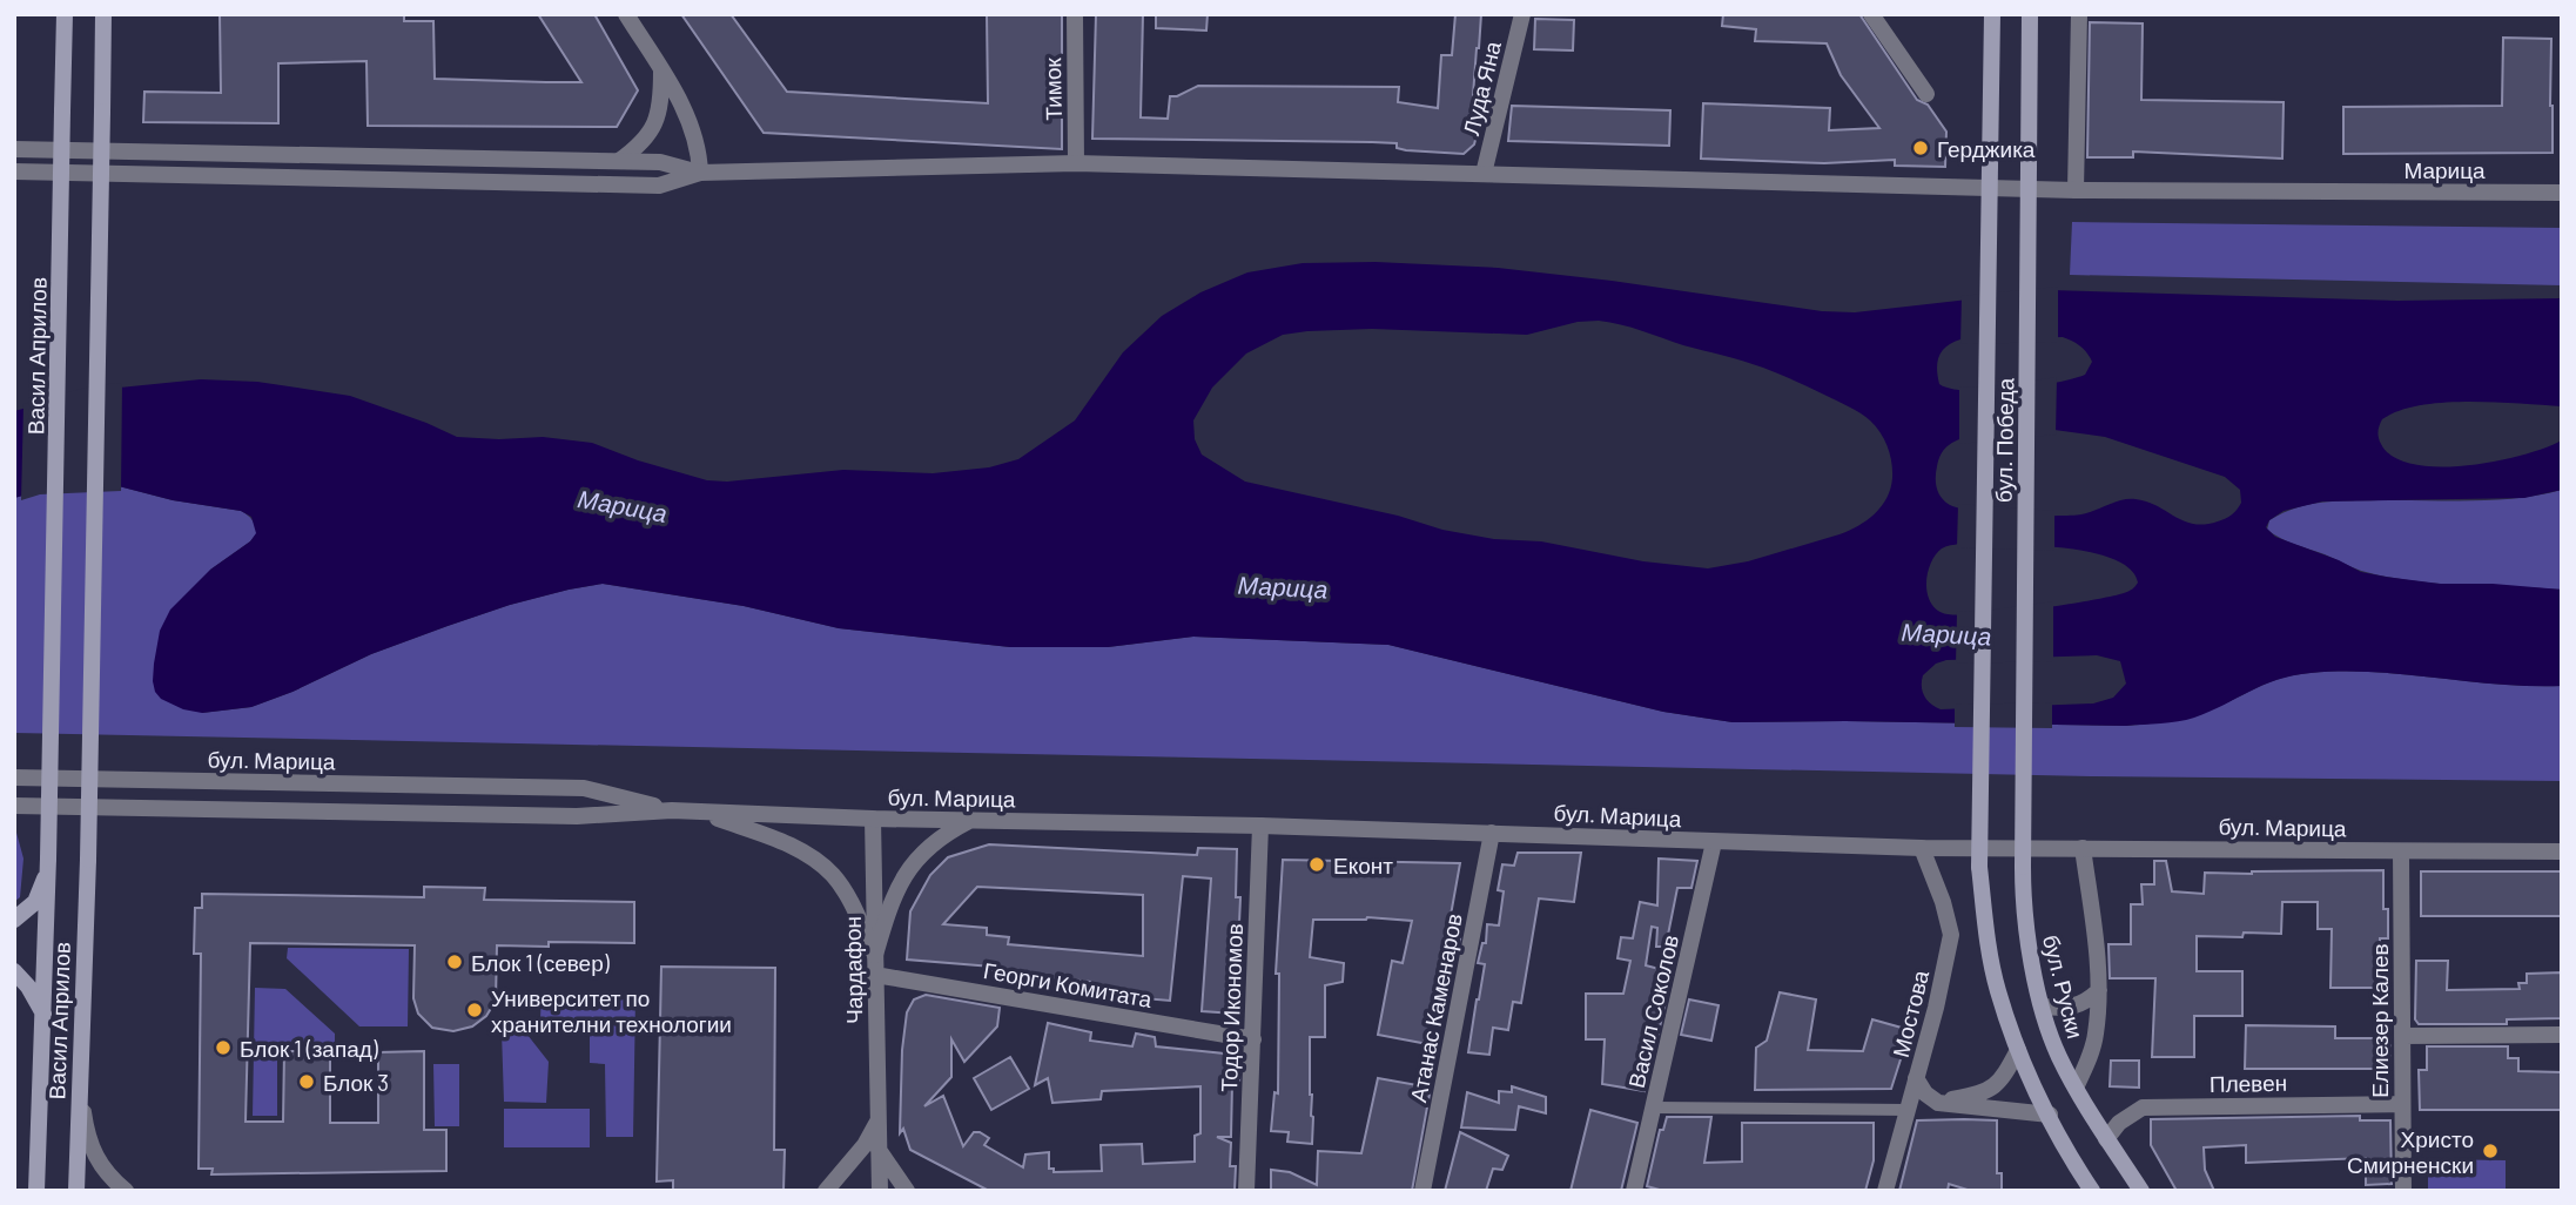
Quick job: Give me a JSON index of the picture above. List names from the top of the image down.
{
  "streets": {
    "main road": ["Васил Априлов", "бул. Победа", "бул. Руски"],
    "street": [
      "Луда Яна",
      "Тимок",
      "Марица",
      "бул. Марица",
      "Чардафон",
      "Георги Комитата",
      "Тодор Икономов",
      "Атанас Каменаров",
      "Васил Соколов",
      "Мостова",
      "Елиезер Калев",
      "Плевен"
    ]
  },
  "crossings": [
    ["Луда Яна", "Марица"],
    ["Тимок", "Марица"],
    ["бул. Победа", "бул. Руски"],
    ["бул. Марица", "Чардафон"],
    ["бул. Марица", "Тодор Икономов"],
    ["бул. Марица", "Атанас Каменаров"],
    ["бул. Марица", "Васил Соколов"],
    ["бул. Марица", "Мостова"],
    ["бул. Марица", "Елиезер Калев"],
    ["Чардафон", "Георги Комитата"],
    ["Георги Комитата", "Тодор Икономов"],
    ["бул. Руски", "Плевен"],
    ["Елиезер Калев", "Плевен"]
  ],
  "water": ["Марица"],
  "places": [
    "Герджика",
    "Еконт",
    "Блок 1 (север)",
    "Университет по хранителни технологии",
    "Блок 1 (запад)",
    "Блок 3",
    "Христо Смирненски"
  ]
}
